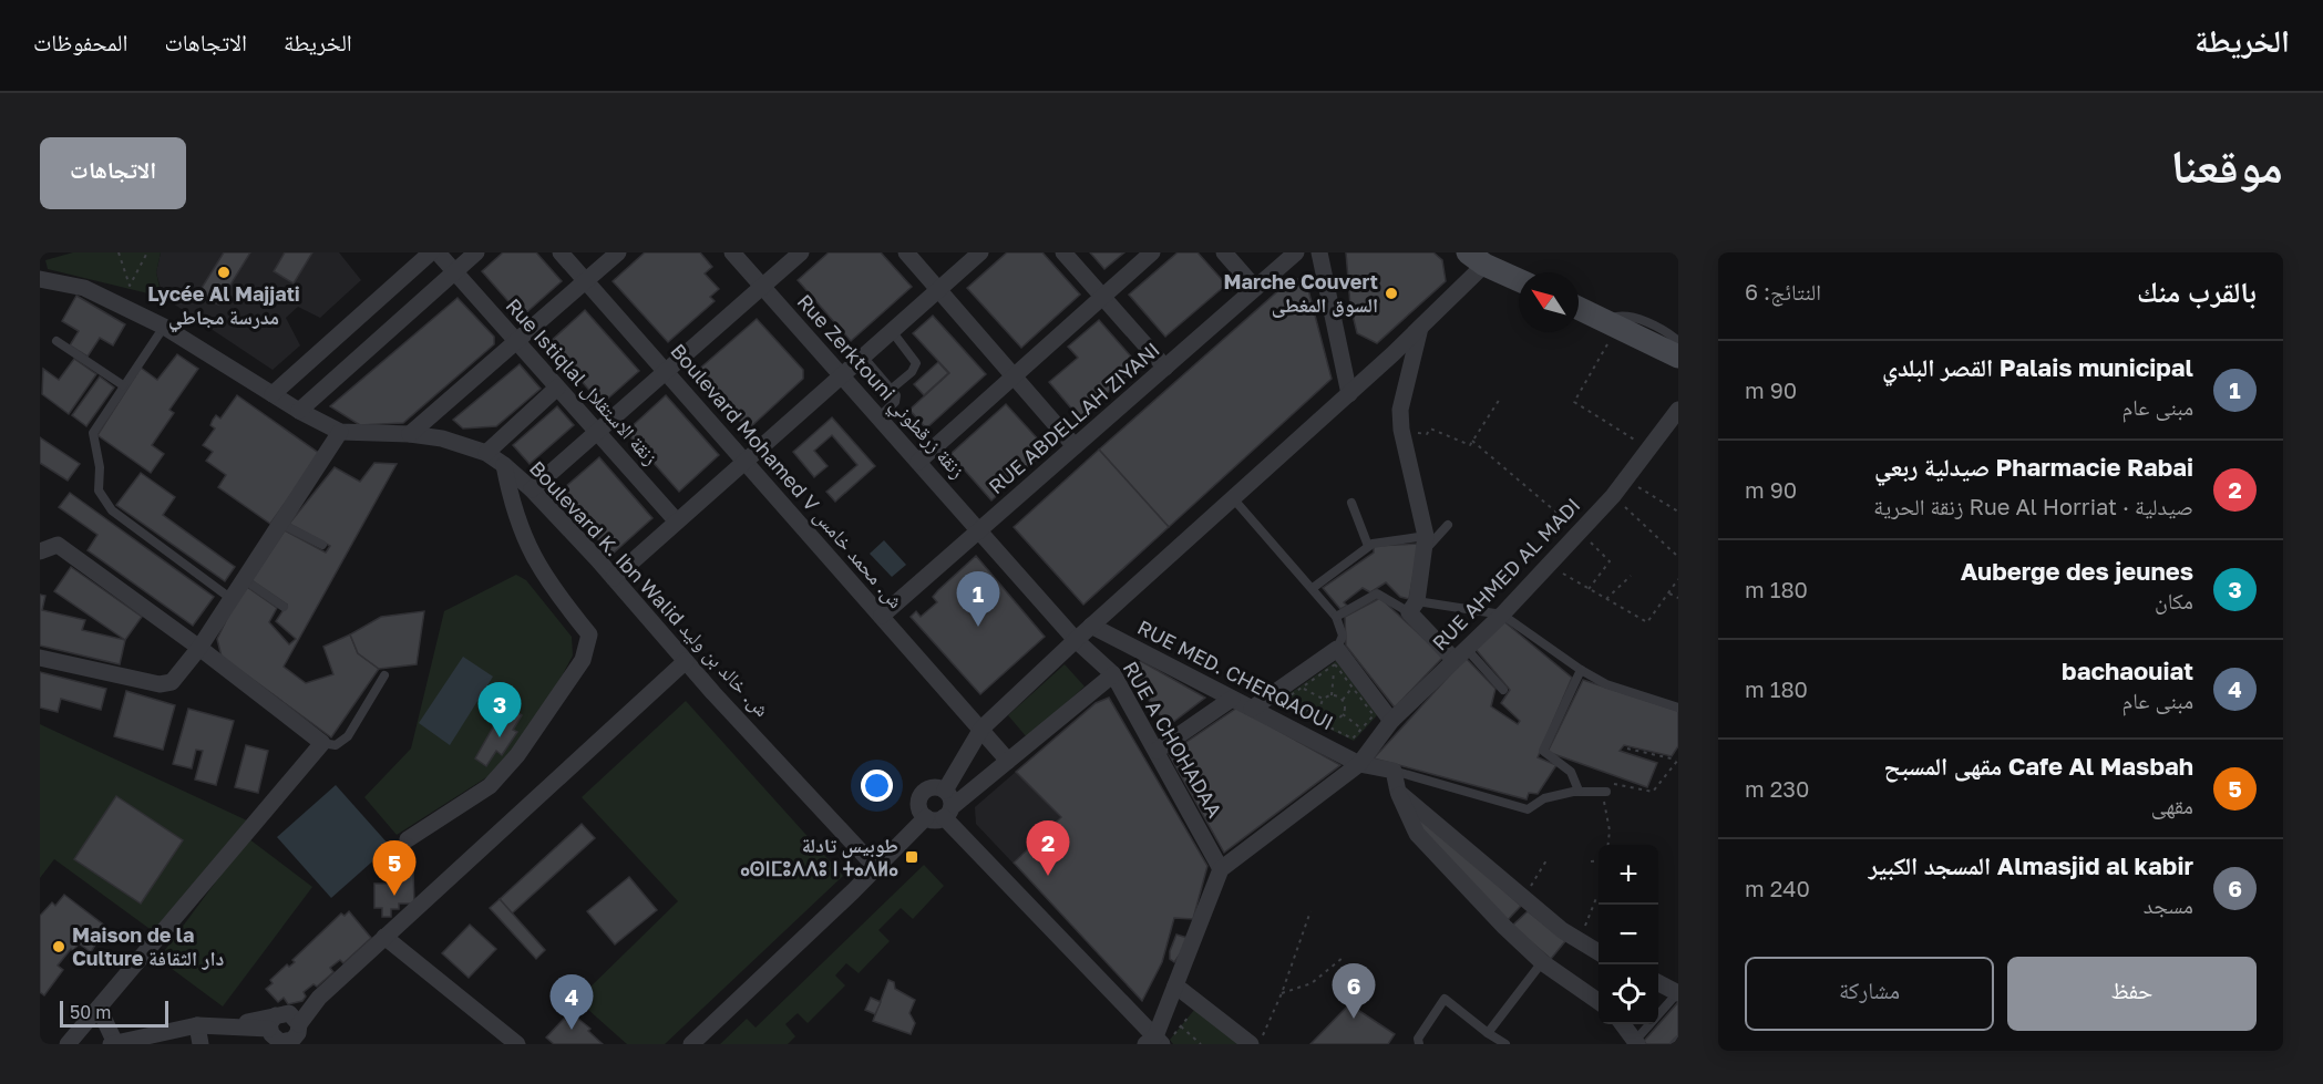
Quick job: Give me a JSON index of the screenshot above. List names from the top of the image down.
{
  "streets": {
    "street": [
      "Rue Istiqlal زنقة الاستقلال",
      "Rue Zerktouni زنقة زرقطوني",
      "RUE ABDELLAH ZIYANI",
      "Boulevard Mohamed V ش. محمد خامس",
      "RUE AHMED AL MADI",
      "Boulevard K. Ibn Walid ش. خالد بن وليد",
      "RUE MED. CHERQAOUI",
      "RUE A CHOHADAA"
    ]
  },
  "crossings": [
    ["Rue Zerktouni زنقة زرقطوني", "RUE ABDELLAH ZIYANI"],
    ["Rue Zerktouni زنقة زرقطوني", "RUE A CHOHADAA"],
    ["RUE ABDELLAH ZIYANI", "Boulevard Mohamed V ش. محمد خامس"],
    ["RUE AHMED AL MADI", "RUE MED. CHERQAOUI"],
    ["RUE AHMED AL MADI", "RUE A CHOHADAA"]
  ],
  "places": {
    "other": ["Lycée Al Majjati مدرسة مجاطي", "Marche Couvert السوق المغطى", "Maison de la Culture دار الثقافة"],
    "transit": ["طوبيس تادلة ⴰⵙⵏⵎⵓⴷⴷⵓ ⵏ ⵜⴰⴷⵍⴰ"]
  },
  "scale_bar": "50 m",
  "north": "top left",
  "page": {
    "header": "الخريطة",
    "nav": ["الخريطة", "الاتجاهات", "المحفوظات"],
    "title": "موقعنا",
    "buttons": [
      "الاتجاهات",
      ["حفظ", "مشاركة"]
    ],
    "heading": ["بالقرب منك", "النتائج: 6"],
    "list": [
      {
        "mark": "1",
        "name": "Palais municipal القصر البلدي",
        "note": "مبنى عام",
        "value": "90 m"
      },
      {
        "mark": "2",
        "name": "Pharmacie Rabai صيدلية ربعي",
        "note": "صيدلية · Rue Al Horriat زنقة الحرية",
        "value": "90 m"
      },
      {
        "mark": "3",
        "name": "Auberge des jeunes",
        "note": "مكان",
        "value": "180 m"
      },
      {
        "mark": "4",
        "name": "bachaouiat",
        "note": "مبنى عام",
        "value": "180 m"
      },
      {
        "mark": "5",
        "name": "Cafe Al Masbah مقهى المسبح",
        "note": "مقهى",
        "value": "230 m"
      },
      {
        "mark": "6",
        "name": "Almasjid al kabir المسجد الكبير",
        "note": "مسجد",
        "value": "240 m"
      }
    ],
    "pins": [
      "1",
      "3",
      "2",
      "5",
      "6",
      "4"
    ],
    "map_buttons": ["+", "−"],
    "scale": "50 m"
  }
}
